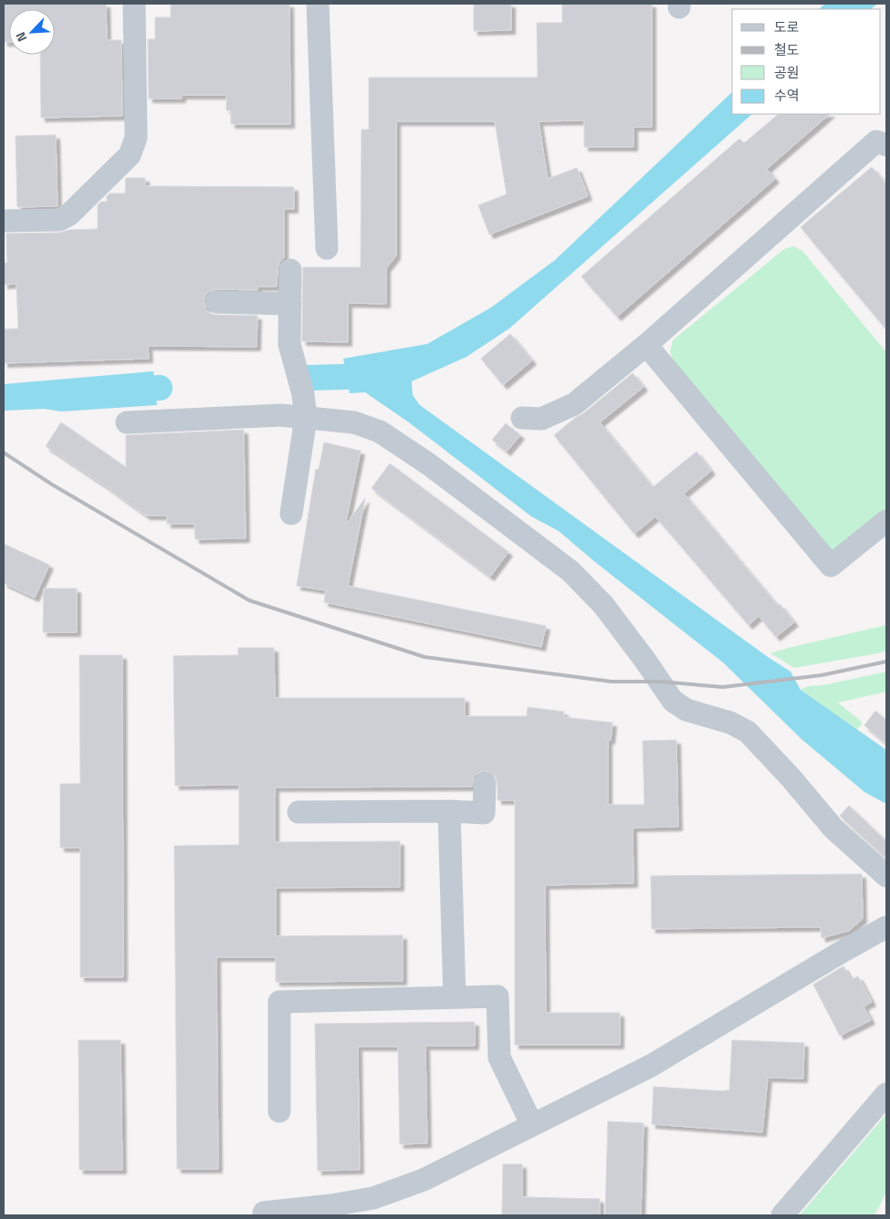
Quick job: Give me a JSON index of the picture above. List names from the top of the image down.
{
  "legend": [
    "도로",
    "철도",
    "공원",
    "수역"
  ],
  "north": "bottom left"
}
